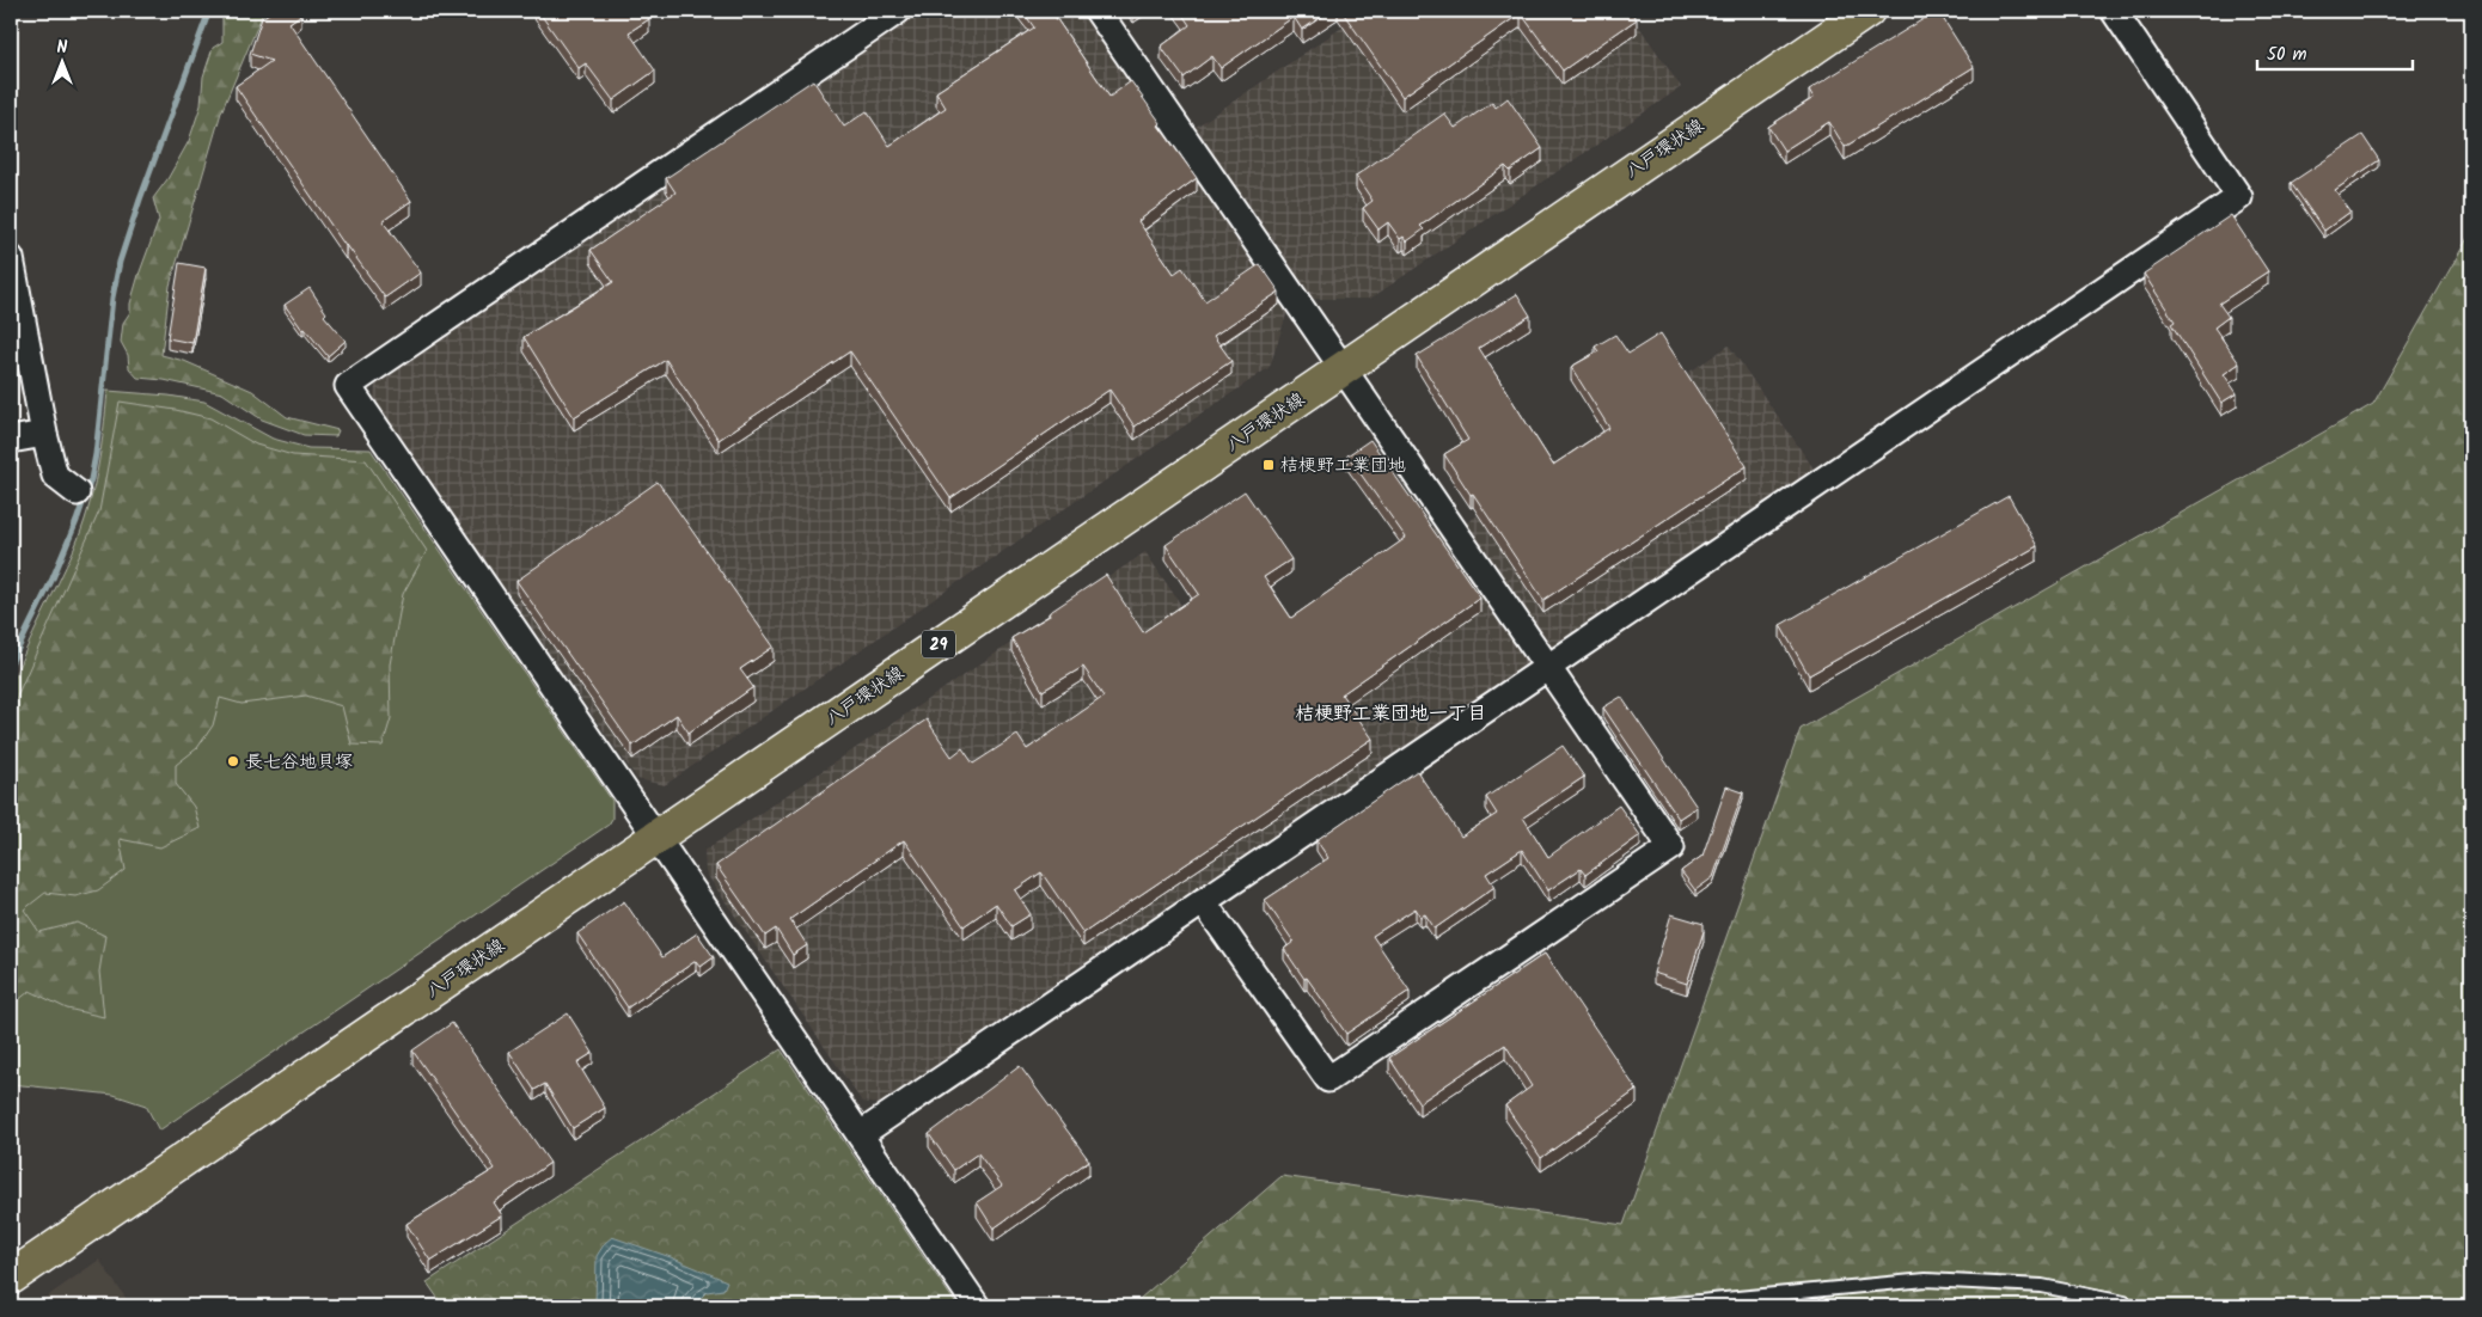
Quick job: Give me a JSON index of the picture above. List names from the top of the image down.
{
  "streets": {
    "main road": ["八戸環状線", "29"]
  },
  "districts": ["桔梗野工業団地一丁目"],
  "places": {
    "transit": ["桔梗野工業団地"],
    "other": ["長七谷地貝塚"]
  },
  "scale_bar": "50 m",
  "north": "top"
}
